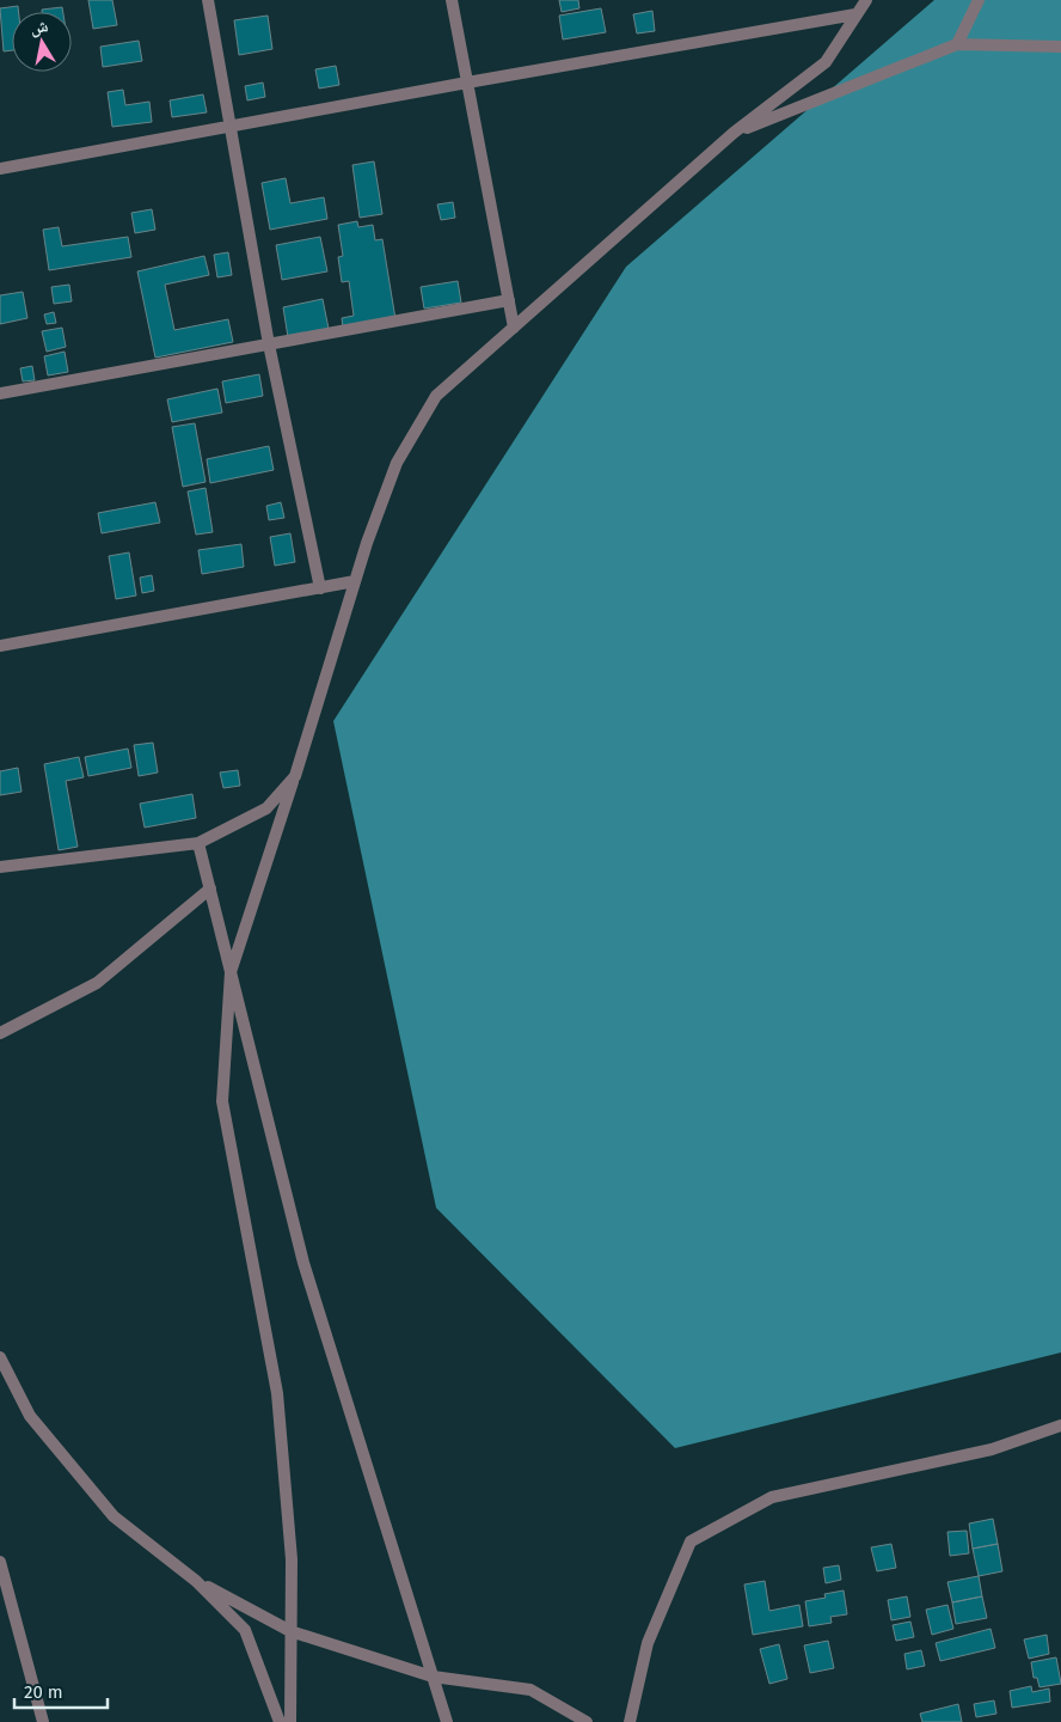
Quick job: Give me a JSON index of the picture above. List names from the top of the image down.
{
  "scale_bar": "20 m",
  "north": "top"
}
